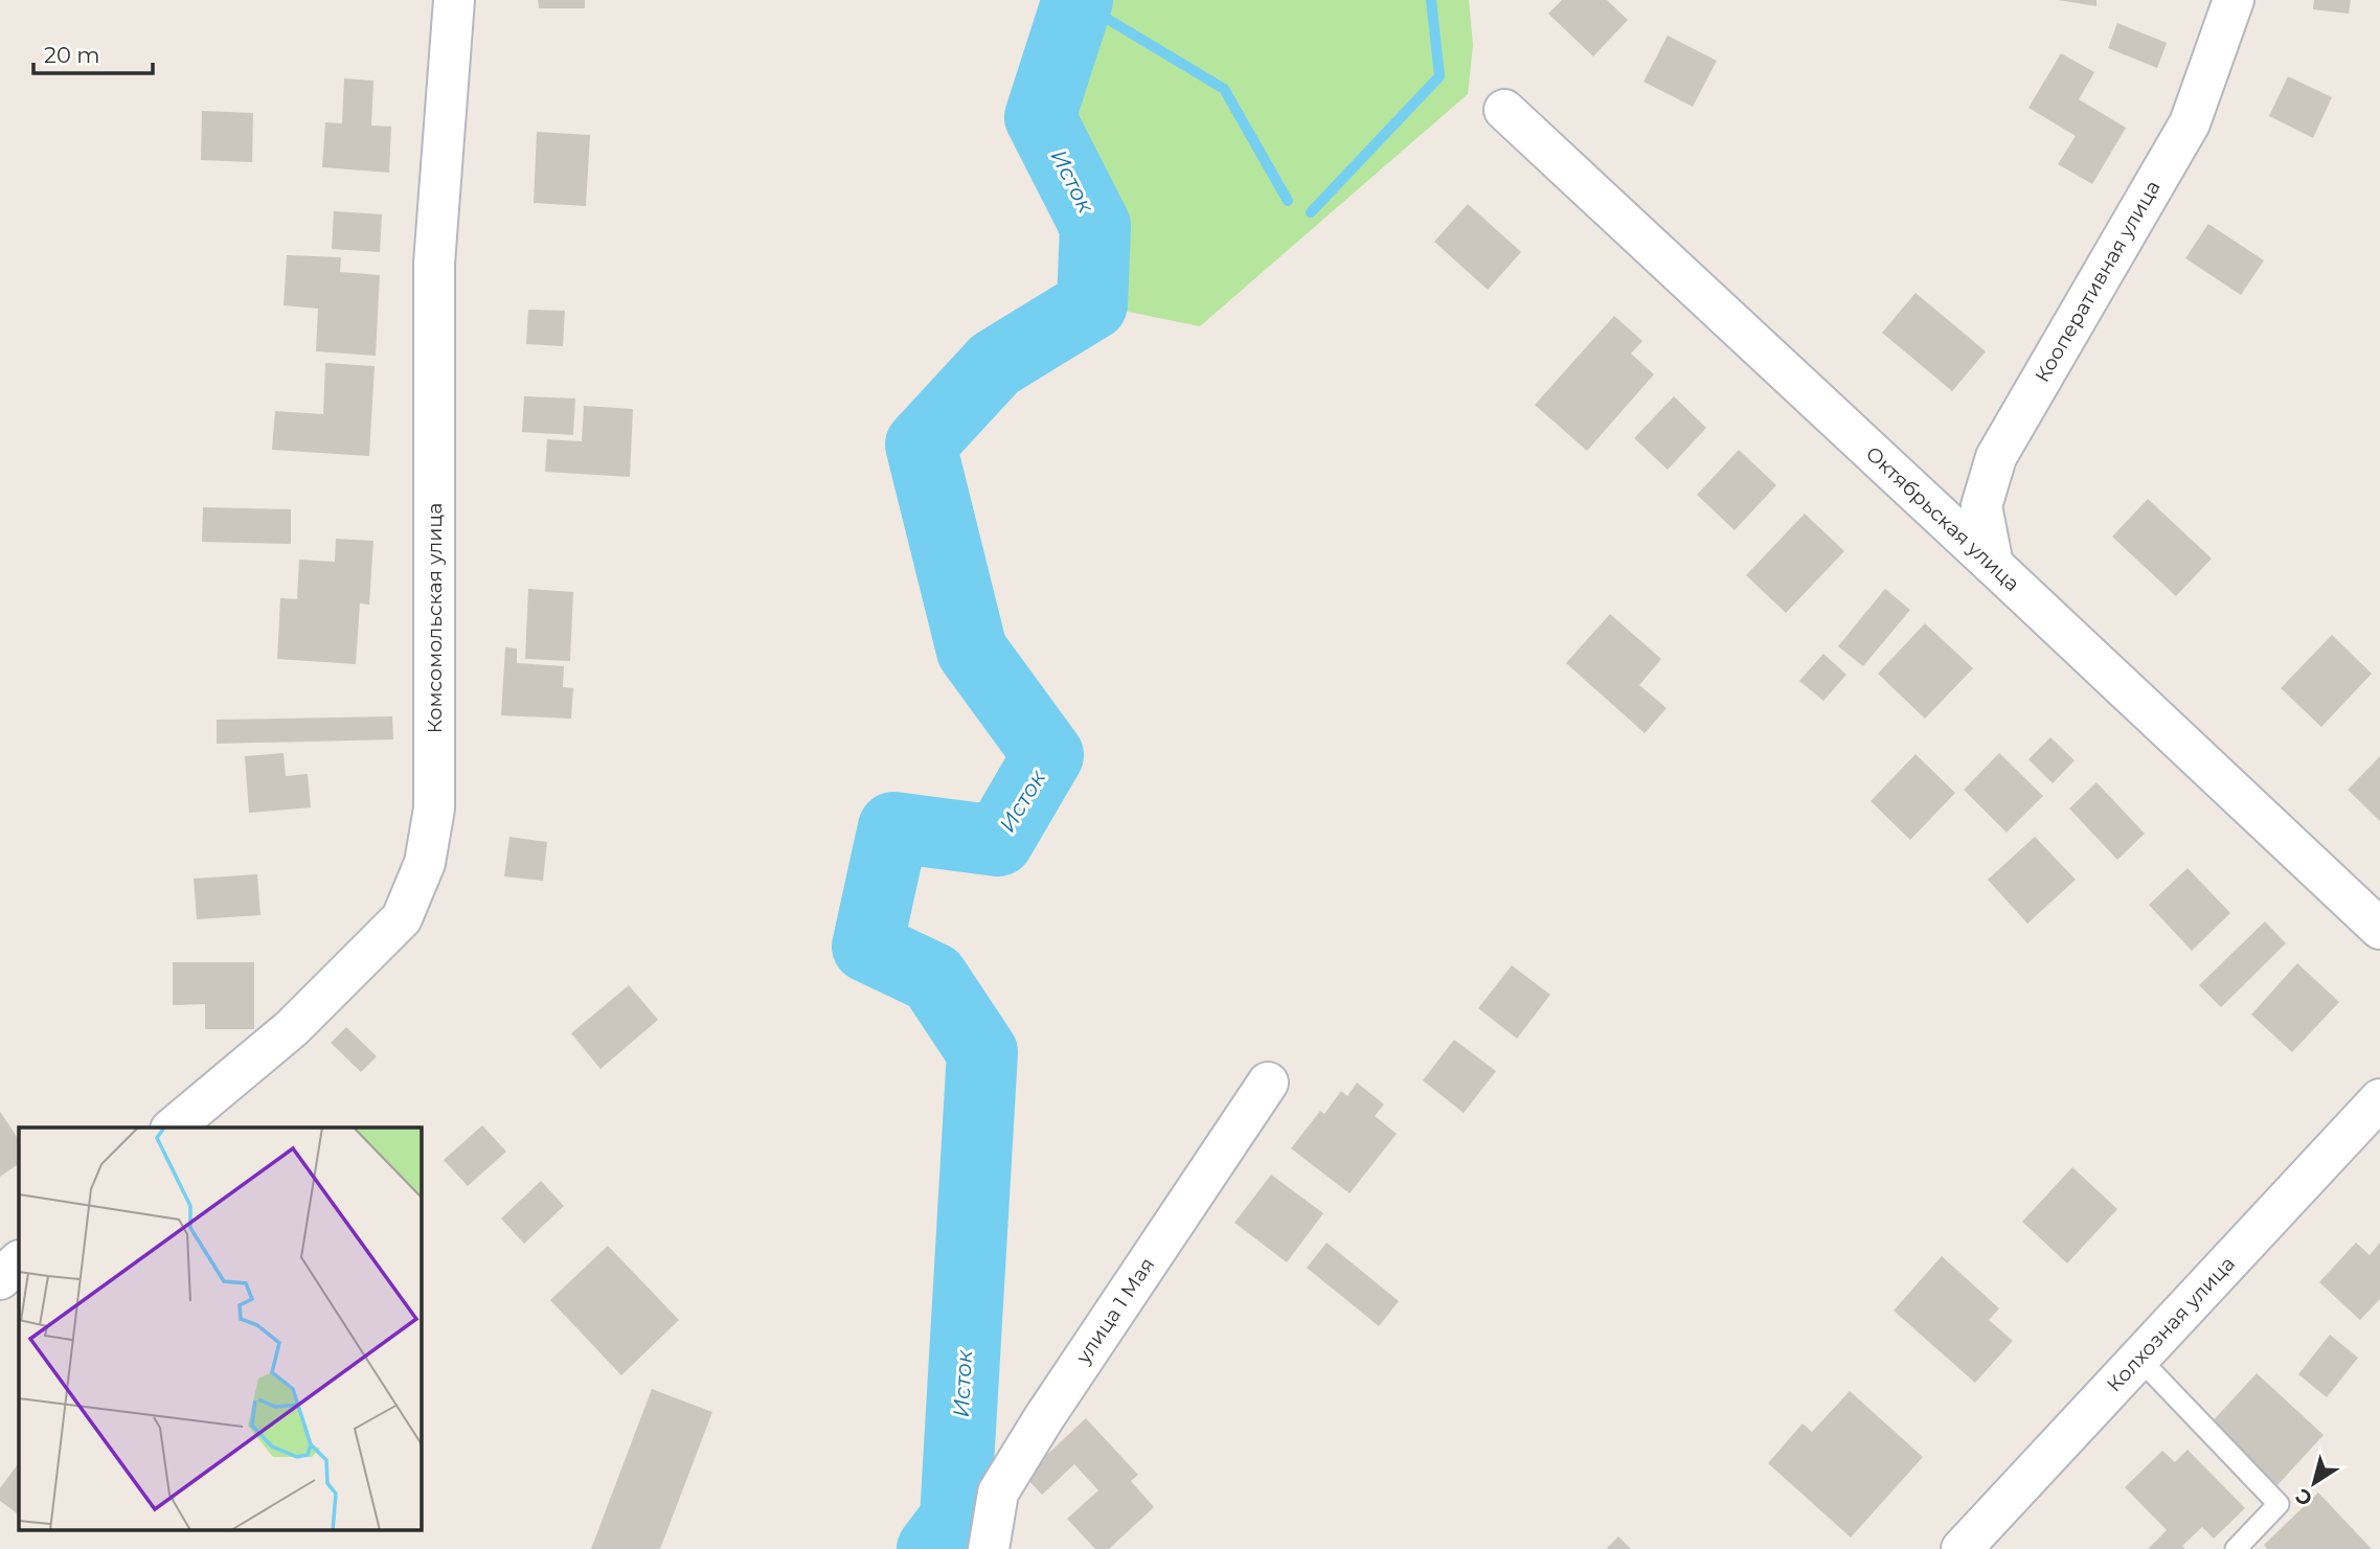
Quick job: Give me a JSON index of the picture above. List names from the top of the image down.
{
  "streets": {
    "street": [
      "Кооперативная улица",
      "Октябрьская улица",
      "Комсомольская улица",
      "улица 1 Мая",
      "Колхозная улица"
    ]
  },
  "crossings": [
    ["Кооперативная улица", "Октябрьская улица"]
  ],
  "water": ["Исток"],
  "scale_bar": "20 m",
  "north": "bottom left"
}
